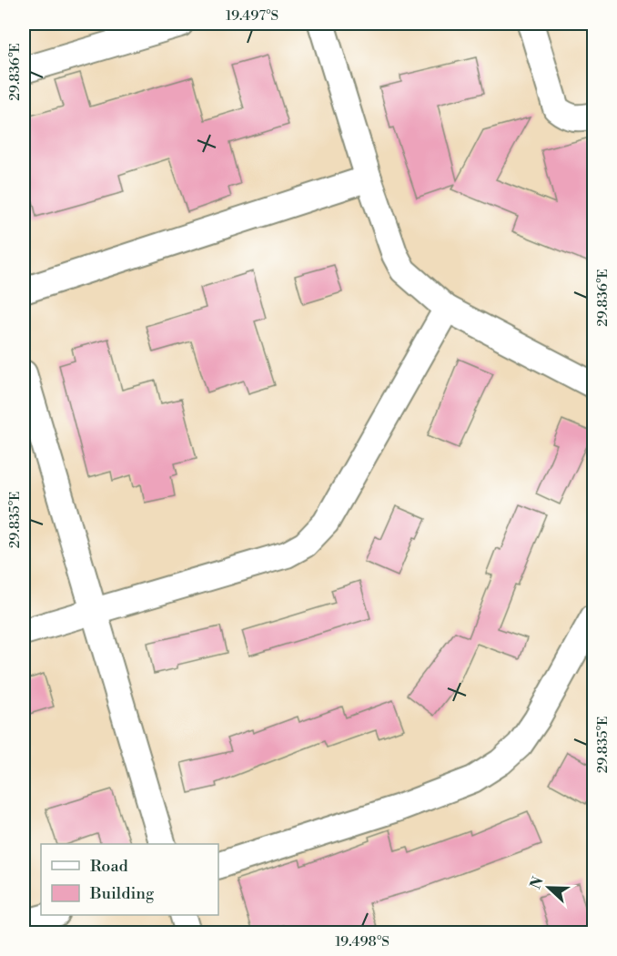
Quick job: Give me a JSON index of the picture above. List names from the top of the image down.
{
  "legend": ["Road", "Building"],
  "north": "left",
  "coordinates": [
    "19.497°S",
    "29.836°E",
    "29.835°E",
    "19.498°S"
  ]
}
